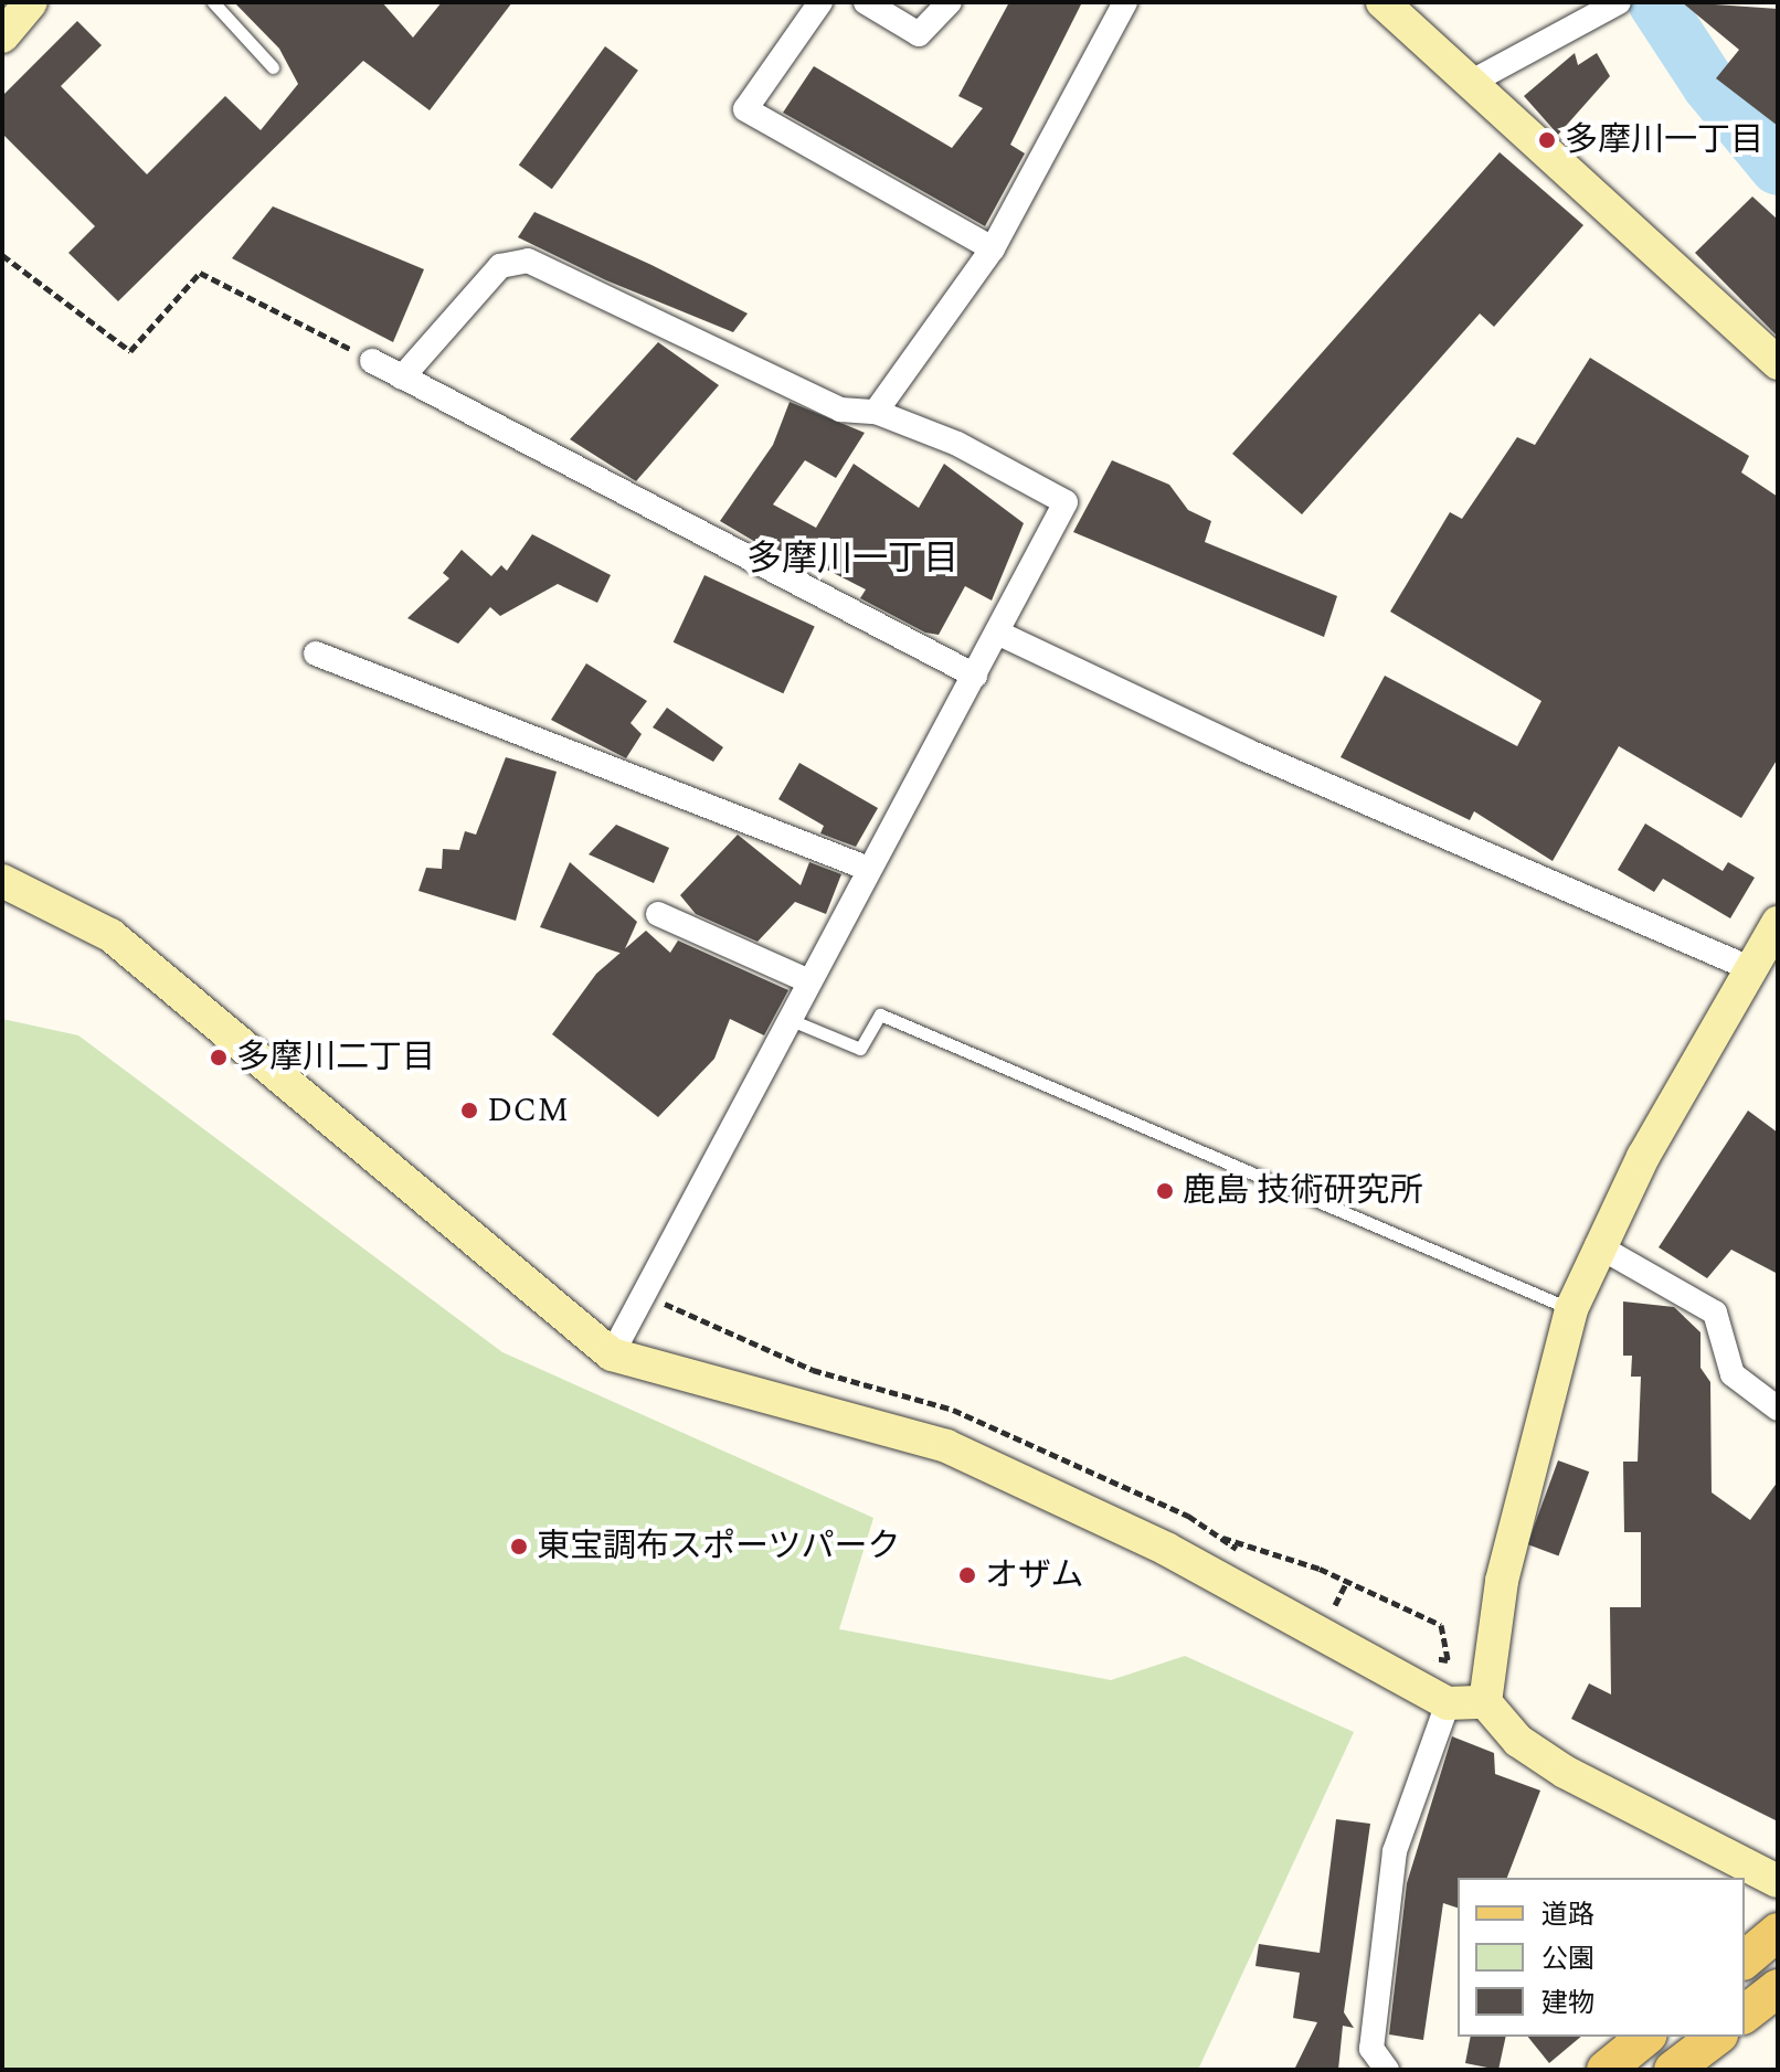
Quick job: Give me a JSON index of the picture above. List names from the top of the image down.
{
  "districts": ["多摩川一丁目"],
  "places": [
    "多摩川一丁目",
    "多摩川二丁目",
    "DCM",
    "鹿島 技術研究所",
    "東宝調布スポーツパーク",
    "オザム"
  ],
  "legend": ["道路", "公園", "建物"]
}
